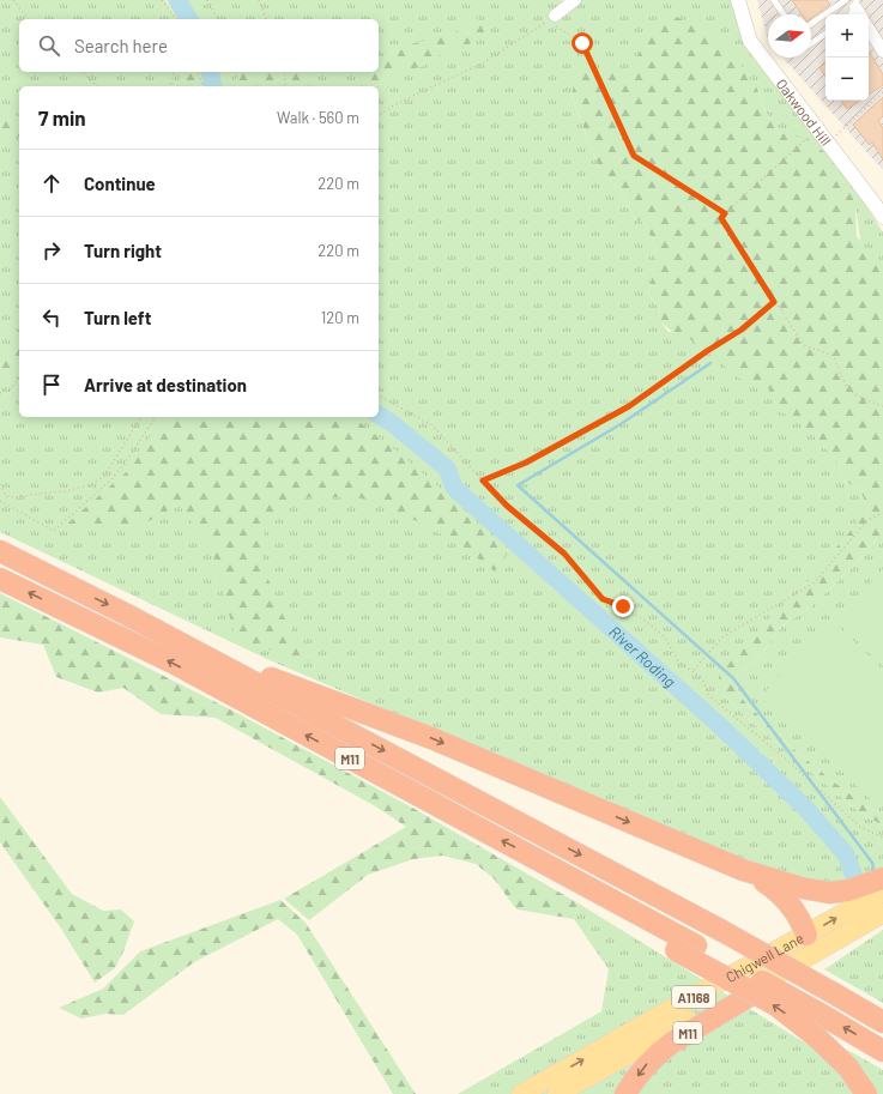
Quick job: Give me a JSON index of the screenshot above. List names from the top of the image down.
{
  "streets": {
    "highway": ["M11"],
    "main road": ["Chigwell Lane", "A1168"],
    "street": ["Oakwood Hill"]
  },
  "crossings": [
    ["M11", "Chigwell Lane"]
  ],
  "water": ["River Roding"],
  "north": "right",
  "page": {
    "map_buttons": ["+", "−"],
    "search": "Search here",
    "heading": ["7 min", "Walk · 560 m"],
    "list": [
      ["Continue", "220 m"],
      ["Turn right", "220 m"],
      ["Turn left", "120 m"],
      "Arrive at destination"
    ]
  }
}
